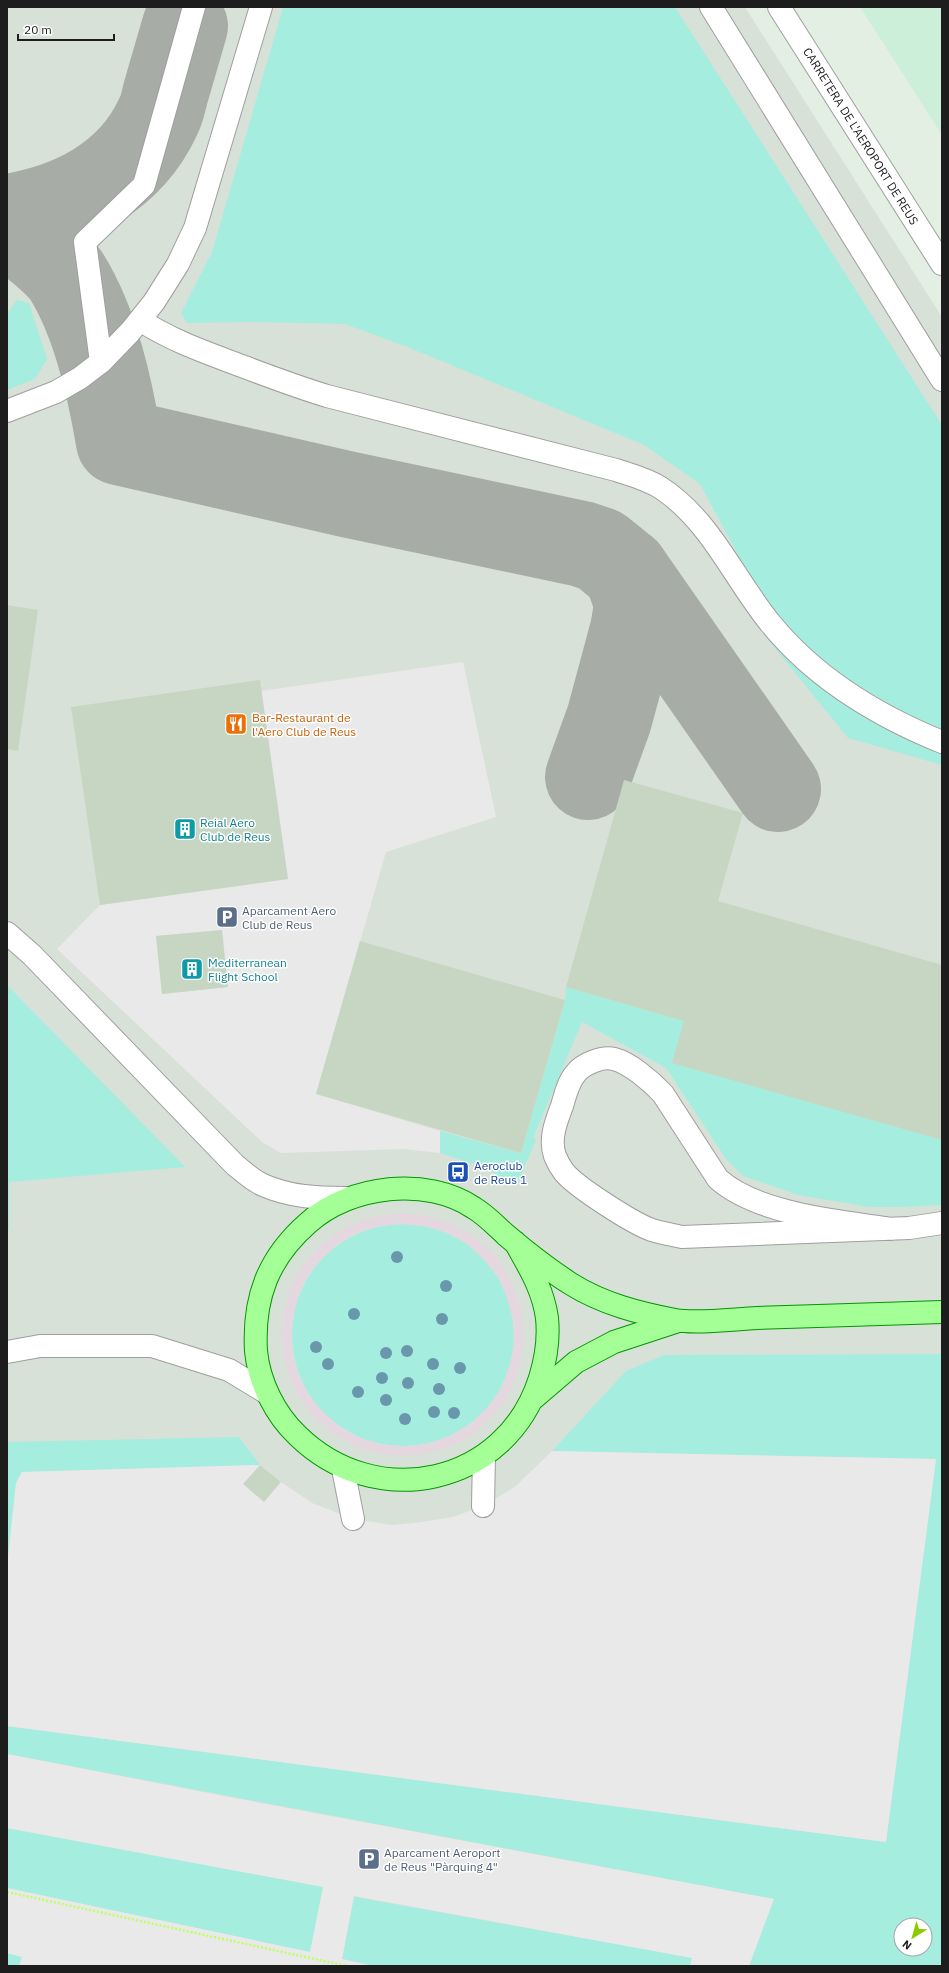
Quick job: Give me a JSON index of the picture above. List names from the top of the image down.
{
  "streets": {
    "street": ["CARRETERA DE L'AEROPORT DE REUS"]
  },
  "places": {
    "restaurant": ["Bar-Restaurant de l'Aero Club de Reus"],
    "building": ["Reial Aero Club de Reus", "Mediterranean Flight School"],
    "parking": ["Aparcament Aero Club de Reus", "Aparcament Aeroport de Reus \"Pàrquing 4\""],
    "bus stop": ["Aeroclub de Reus 1"]
  },
  "scale_bar": "20 m",
  "north": "bottom left"
}
